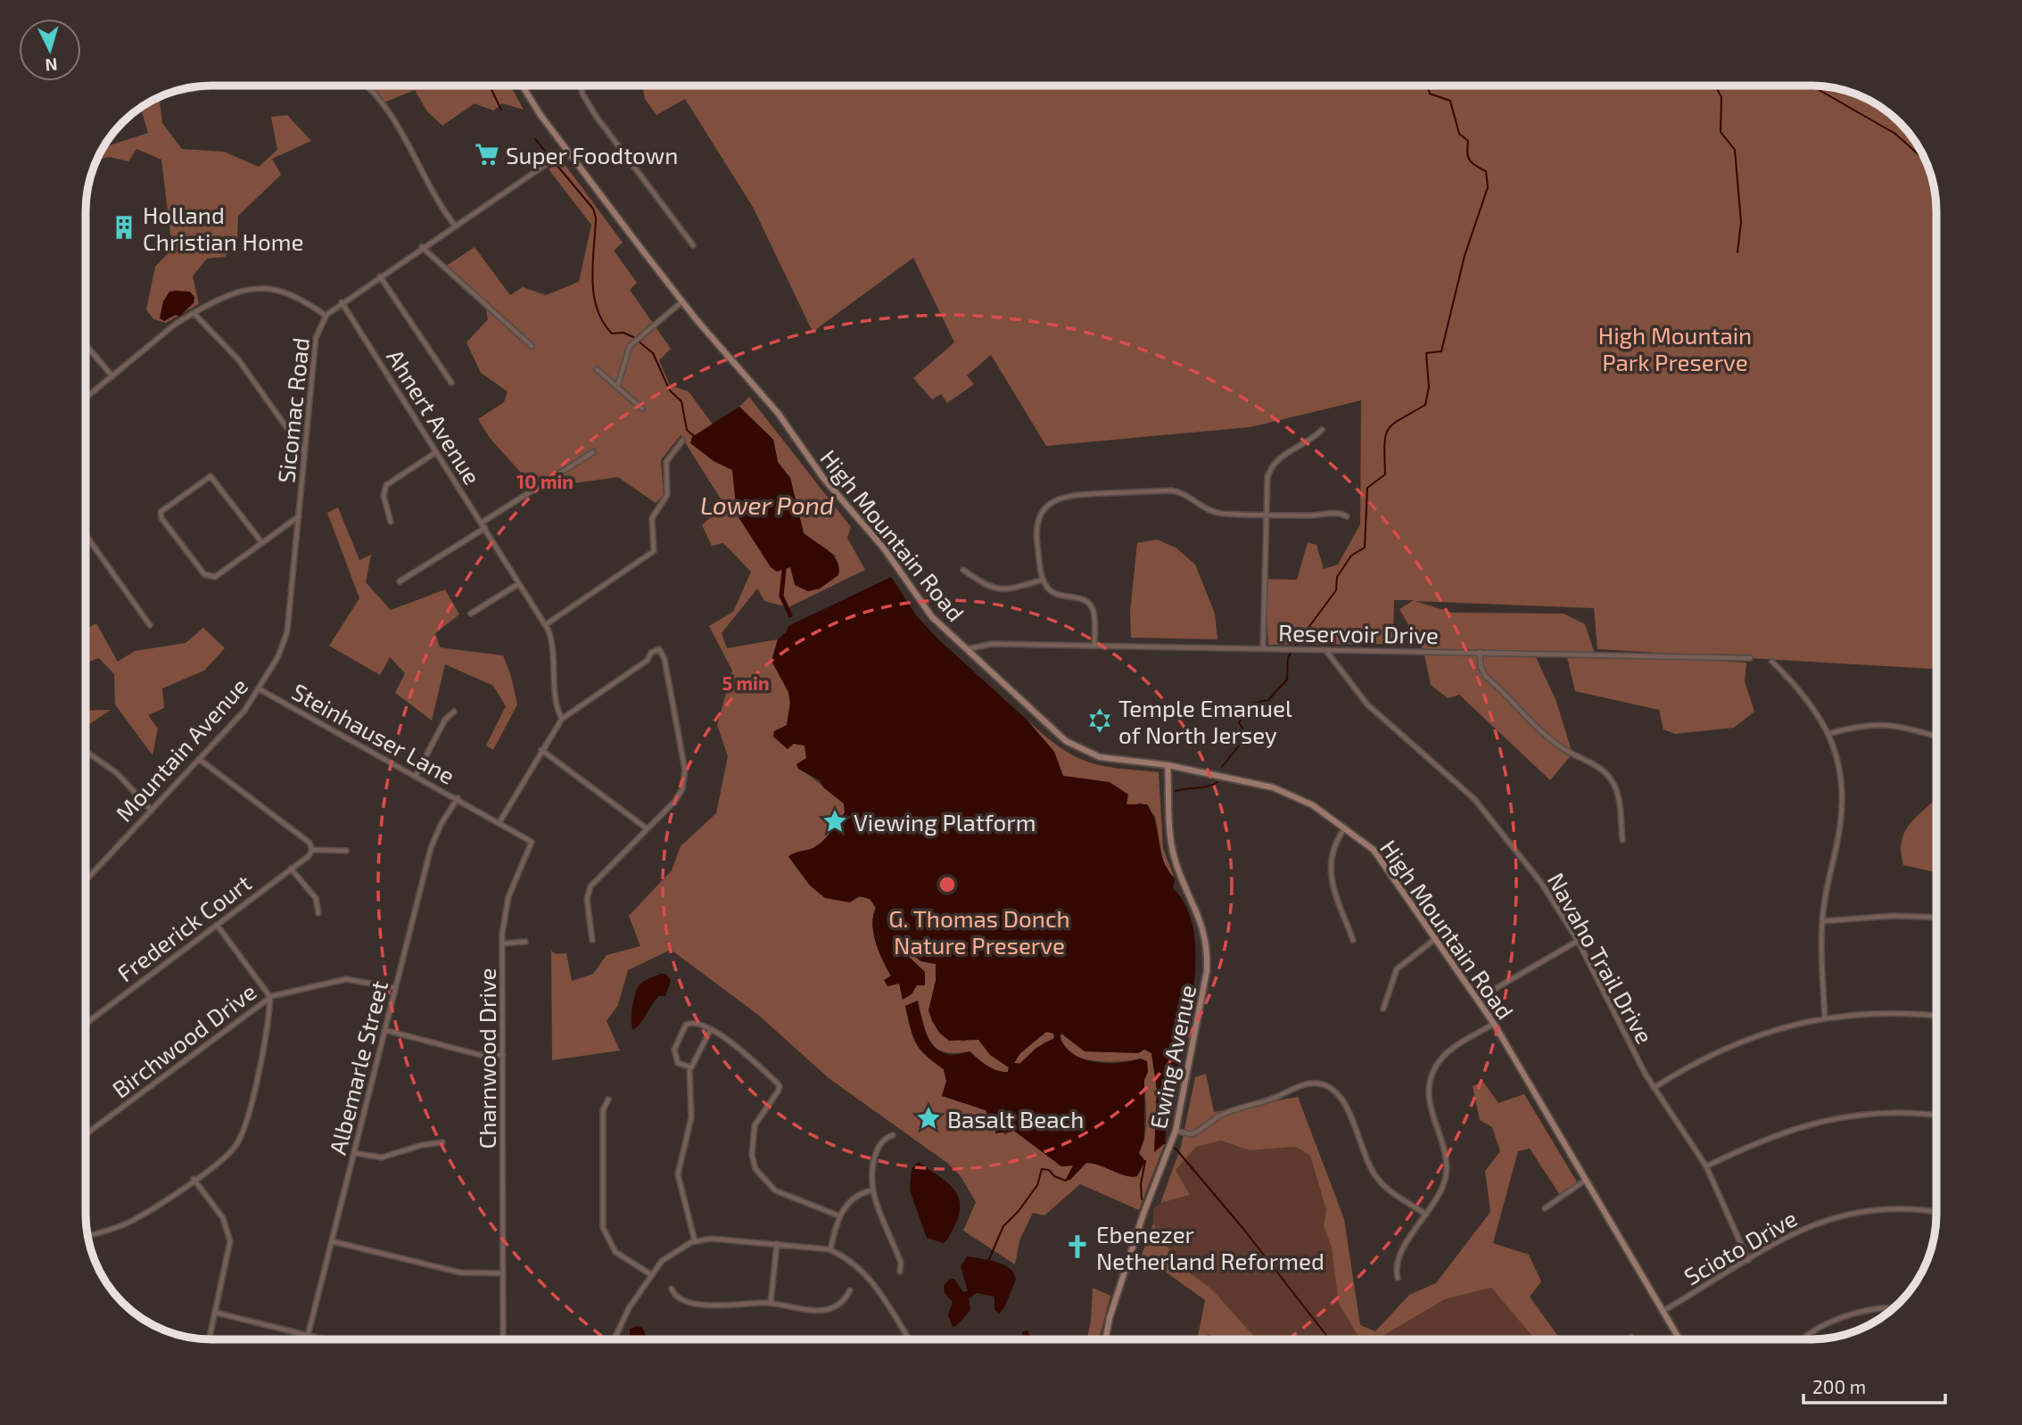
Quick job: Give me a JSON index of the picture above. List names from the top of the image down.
{
  "streets": {
    "main road": ["High Mountain Road", "Ewing Avenue"],
    "street": [
      "Sicomac Road",
      "Ahnert Avenue",
      "Reservoir Drive",
      "Steinhauser Lane",
      "Mountain Avenue",
      "Frederick Court",
      "Navaho Trail Drive",
      "Birchwood Drive",
      "Charnwood Drive",
      "Albemarle Street",
      "Scioto Drive"
    ]
  },
  "crossings": [
    ["Sicomac Road", "Ahnert Avenue"],
    ["Sicomac Road", "High Mountain Road"],
    ["Sicomac Road", "Mountain Avenue"],
    ["High Mountain Road", "Reservoir Drive"],
    ["High Mountain Road", "Ewing Avenue"],
    ["High Mountain Road", "Scioto Drive"],
    ["Reservoir Drive", "Navaho Trail Drive"],
    ["Steinhauser Lane", "Mountain Avenue"],
    ["Steinhauser Lane", "Charnwood Drive"],
    ["Steinhauser Lane", "Albemarle Street"],
    ["Navaho Trail Drive", "Scioto Drive"],
    ["Birchwood Drive", "Albemarle Street"]
  ],
  "water": ["Lower Pond"],
  "parks": ["High Mountain Park Preserve", "G. Thomas Donch Nature Preserve"],
  "places": {
    "supermarket": ["Super Foodtown"],
    "building": ["Holland Christian Home"],
    "synagogue": ["Temple Emanuel of North Jersey"],
    "place": ["Viewing Platform", "Basalt Beach"],
    "church": ["Ebenezer Netherland Reformed"]
  },
  "scale_bar": "200 m",
  "north": "bottom",
  "rings": ["10 min", "5 min"]
}
